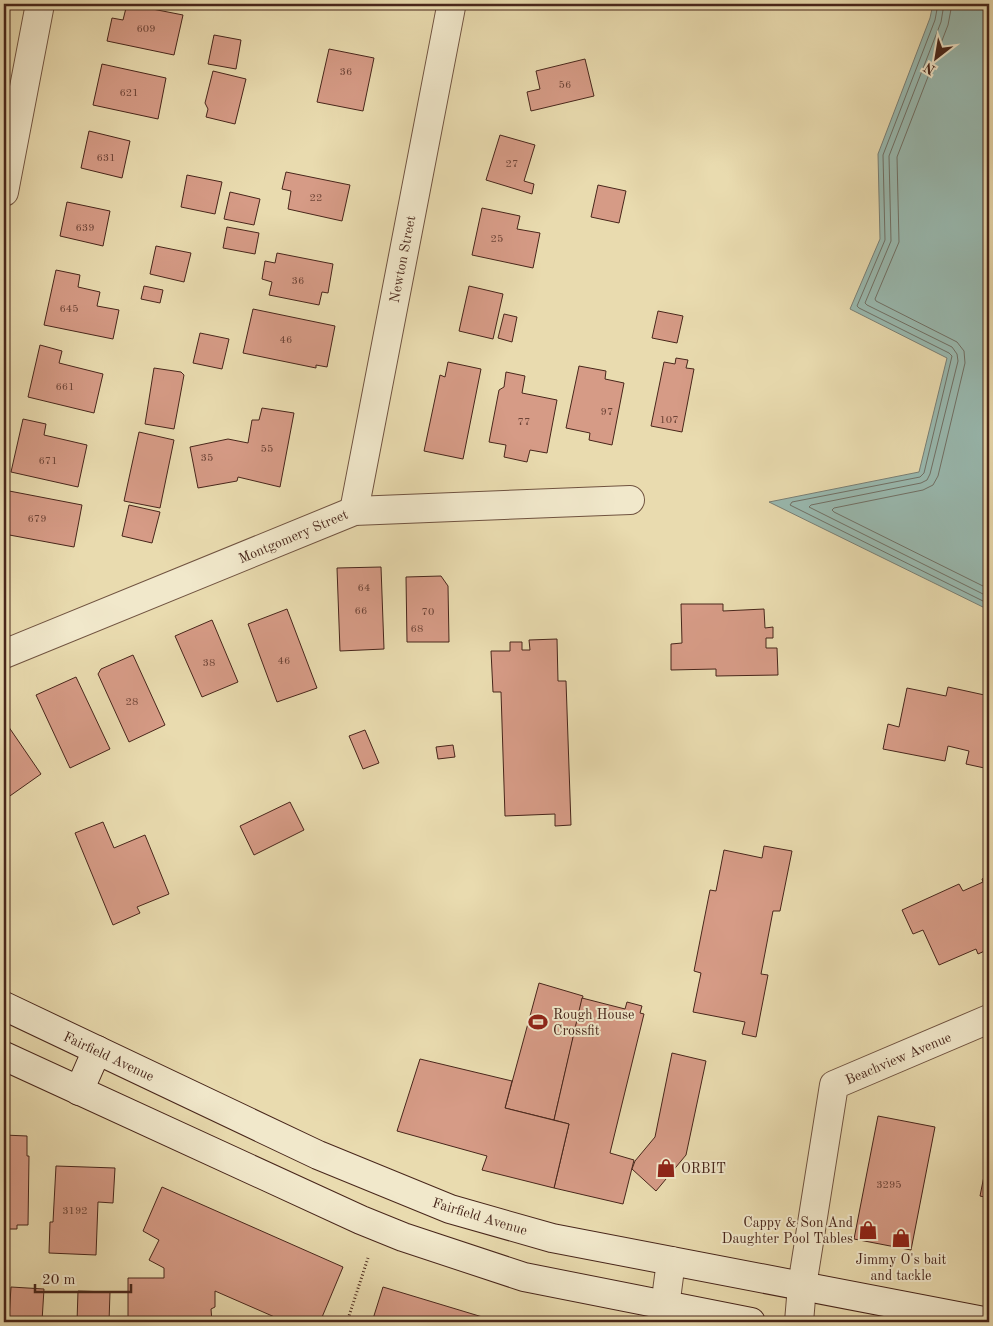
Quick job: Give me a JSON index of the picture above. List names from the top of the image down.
{
  "streets": {
    "main road": [
      "Newton Street",
      "Montgomery Street",
      "Fairfield Avenue",
      "Beachview Avenue"
    ]
  },
  "crossings": [
    ["Newton Street", "Montgomery Street"],
    ["Fairfield Avenue", "Beachview Avenue"]
  ],
  "places": {
    "sports": ["Rough House Crossfit"],
    "shop": ["ORBIT", "Cappy & Son And Daughter Pool Tables", "Jimmy O's bait and tackle"]
  },
  "house_numbers": [
    "609",
    "36",
    "56",
    "621",
    "631",
    "27",
    "22",
    "639",
    "25",
    "36",
    "645",
    "46",
    "661",
    "97",
    "107",
    "77",
    "55",
    "35",
    "671",
    "679",
    "64",
    "66",
    "70",
    "68",
    "46",
    "38",
    "28",
    "3295",
    "3192"
  ],
  "scale_bar": "20 m",
  "north": "bottom left"
}
